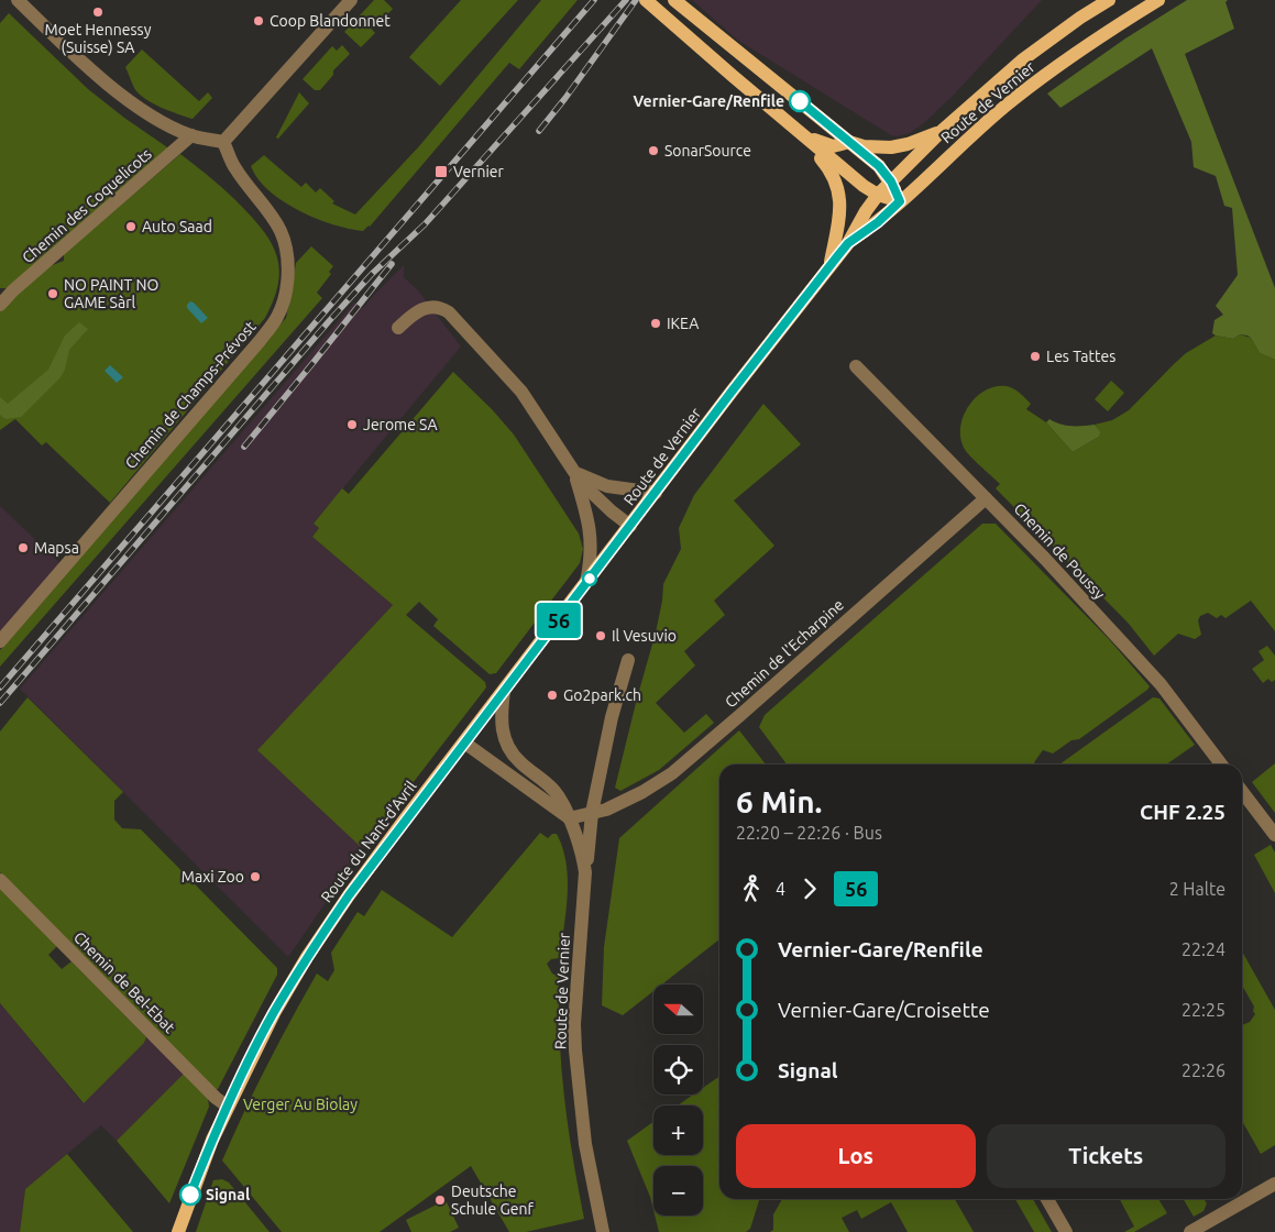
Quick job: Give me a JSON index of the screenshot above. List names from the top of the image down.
{
  "streets": {
    "main road": ["Route de Vernier", "Route du Nant-d'Avril"],
    "street": [
      "Chemin des Coquelicots",
      "Chemin de Champs-Prévost",
      "Chemin de Poussy",
      "Chemin de l'Echarpine",
      "Chemin de Bel-Ebat"
    ]
  },
  "crossings": [
    ["Route de Vernier", "Chemin de l'Echarpine"],
    ["Route de Vernier", "Route du Nant-d'Avril"],
    ["Chemin de Poussy", "Chemin de l'Echarpine"],
    ["Route du Nant-d'Avril", "Chemin de Bel-Ebat"]
  ],
  "parks": ["Verger Au Biolay"],
  "places": {
    "other": [
      "Moet Hennessy (Suisse) SA",
      "Coop Blandonnet",
      "Vernier-Gare/Renfile",
      "SonarSource",
      "Auto Saad",
      "NO PAINT NO GAME Sàrl",
      "IKEA",
      "Les Tattes",
      "Jerome SA",
      "Mapsa",
      "Il Vesuvio",
      "Go2park.ch",
      "Maxi Zoo",
      "Signal",
      "Deutsche Schule Genf"
    ],
    "transit": ["Vernier"]
  },
  "lines": ["bus line 56"],
  "north": "left",
  "page": {
    "on_map": "56",
    "heading": ["6 Min.", "22:20 – 22:26 · Bus", "CHF 2.25"],
    "legs": ["4", "56", "2 Halte"],
    "list": [
      {
        "name": "Vernier-Gare/Renfile",
        "value": "22:24"
      },
      {
        "name": "Vernier-Gare/Croisette",
        "value": "22:25"
      },
      {
        "name": "Signal",
        "value": "22:26"
      }
    ],
    "map_buttons": ["+", "−"],
    "buttons": ["Los", "Tickets"]
  }
}
